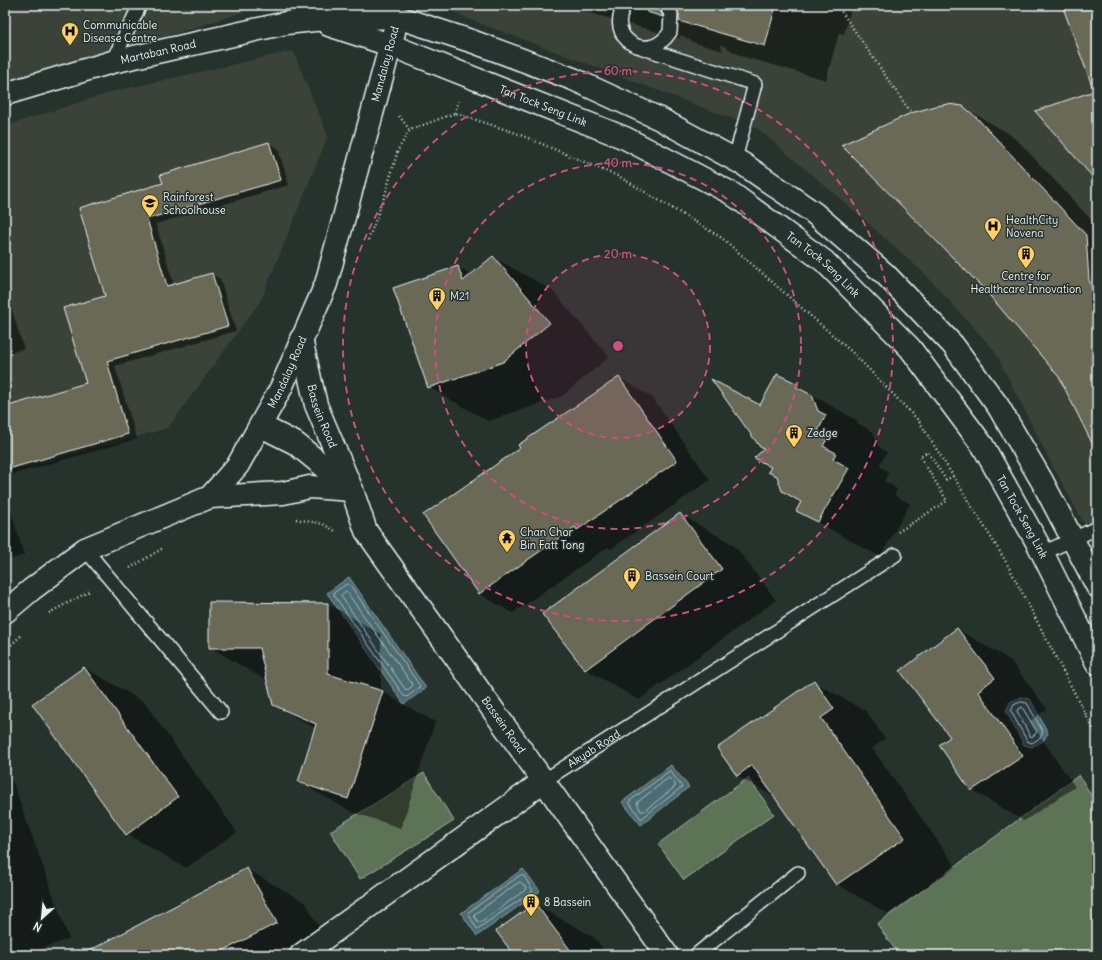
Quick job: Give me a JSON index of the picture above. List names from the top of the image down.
{
  "streets": {
    "street": [
      "Martaban Road",
      "Mandalay Road",
      "Tan Tock Seng Link",
      "Bassein Road",
      "Akyab Road"
    ]
  },
  "crossings": [
    ["Martaban Road", "Mandalay Road"],
    ["Martaban Road", "Tan Tock Seng Link"],
    ["Mandalay Road", "Tan Tock Seng Link"],
    ["Mandalay Road", "Bassein Road"],
    ["Bassein Road", "Akyab Road"]
  ],
  "places": {
    "hospital": ["Communicable Disease Centre", "HealthCity Novena"],
    "school or university": ["Rainforest Schoolhouse"],
    "building": [
      "Centre for Healthcare Innovation",
      "M21",
      "Zedge",
      "Bassein Court",
      "8 Bassein"
    ],
    "temple": ["Chan Chor Bin Fatt Tong"]
  },
  "north": "bottom left",
  "rings": ["60 m", "40 m", "20 m"]
}
